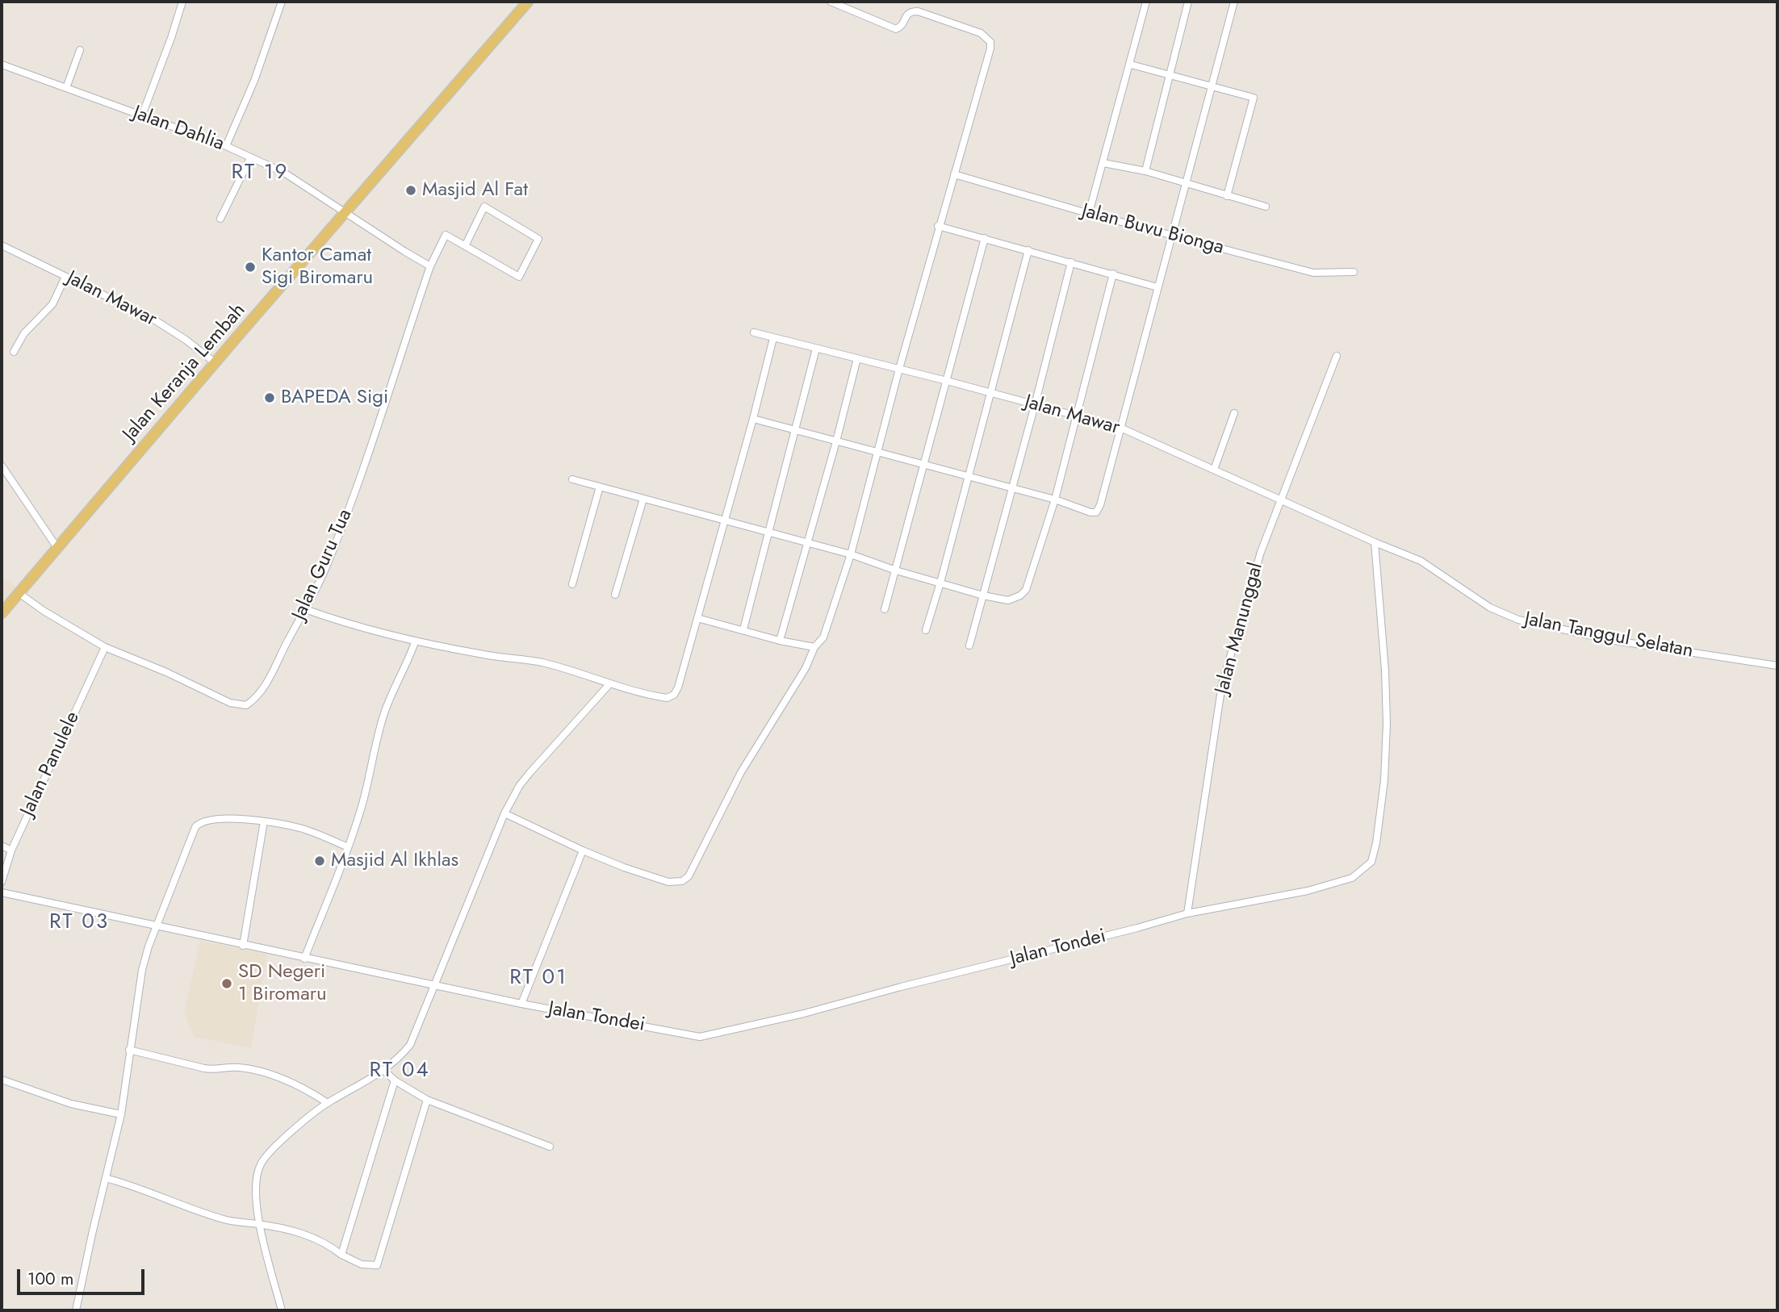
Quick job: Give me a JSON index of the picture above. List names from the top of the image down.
{
  "streets": {
    "main road": ["Jalan Keranja Lembah"],
    "street": [
      "Jalan Dahlia",
      "Jalan Buvu Bionga",
      "Jalan Mawar",
      "Jalan Guru Tua",
      "Jalan Manunggal",
      "Jalan Tanggul Selatan",
      "Jalan Panulele",
      "Jalan Tondei"
    ]
  },
  "crossings": [
    ["Jalan Dahlia", "Jalan Keranja Lembah"],
    ["Jalan Mawar", "Jalan Keranja Lembah"],
    ["Jalan Mawar", "Jalan Manunggal"],
    ["Jalan Mawar", "Jalan Tanggul Selatan"],
    ["Jalan Mawar", "Jalan Tondei"],
    ["Jalan Keranja Lembah", "Jalan Guru Tua"],
    ["Jalan Guru Tua", "Jalan Panulele"],
    ["Jalan Manunggal", "Jalan Tondei"],
    ["Jalan Tanggul Selatan", "Jalan Tondei"]
  ],
  "districts": [
    "RT 19",
    "RT 03",
    "RT 01",
    "RT 04"
  ],
  "places": [
    "Masjid Al Fat",
    "Kantor Camat Sigi Biromaru",
    "BAPEDA Sigi",
    "Masjid Al Ikhlas",
    "SD Negeri 1 Biromaru"
  ],
  "scale_bar": "100 m"
}
